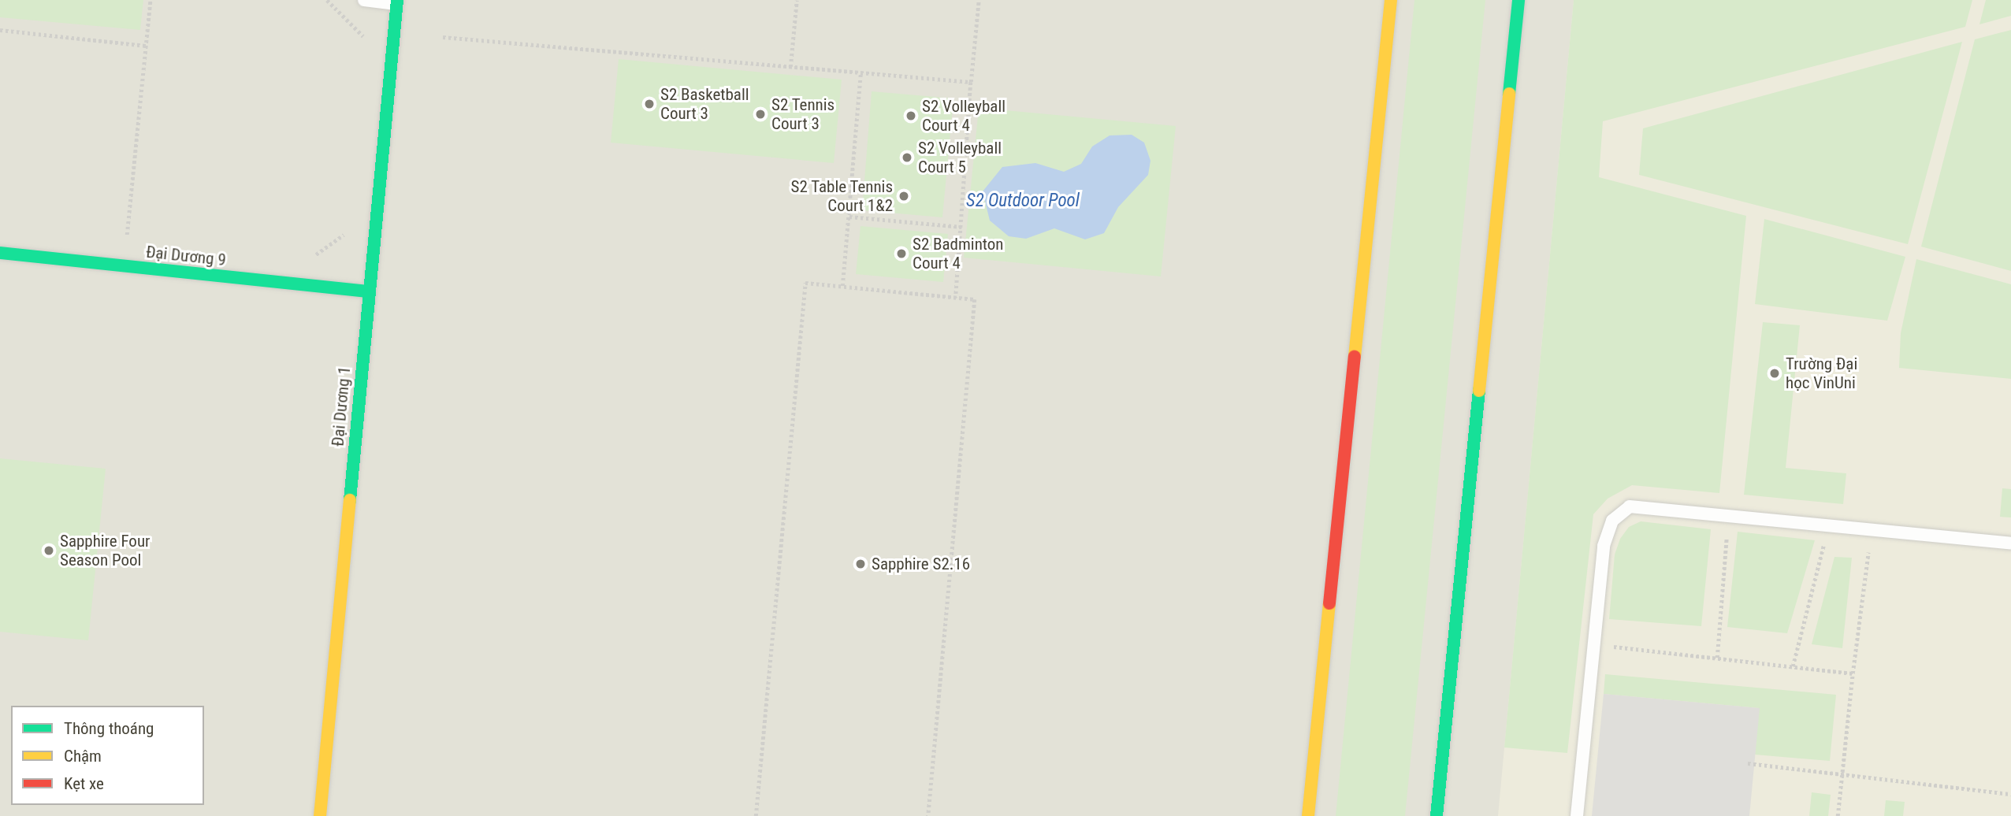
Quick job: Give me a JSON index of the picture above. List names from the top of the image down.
{
  "streets": {
    "main road": ["Đại Dương 9", "Đại Dương 1"]
  },
  "crossings": [
    ["Đại Dương 9", "Đại Dương 1"]
  ],
  "water": ["S2 Outdoor Pool"],
  "places": [
    "S2 Basketball Court 3",
    "S2 Tennis Court 3",
    "S2 Volleyball Court 4",
    "S2 Volleyball Court 5",
    "S2 Table Tennis Court 1&2",
    "S2 Badminton Court 4",
    "Trường Đại học VinUni",
    "Sapphire Four Season Pool",
    "Sapphire S2.16"
  ],
  "legend": ["Thông thoáng", "Chậm", "Kẹt xe"]
}
